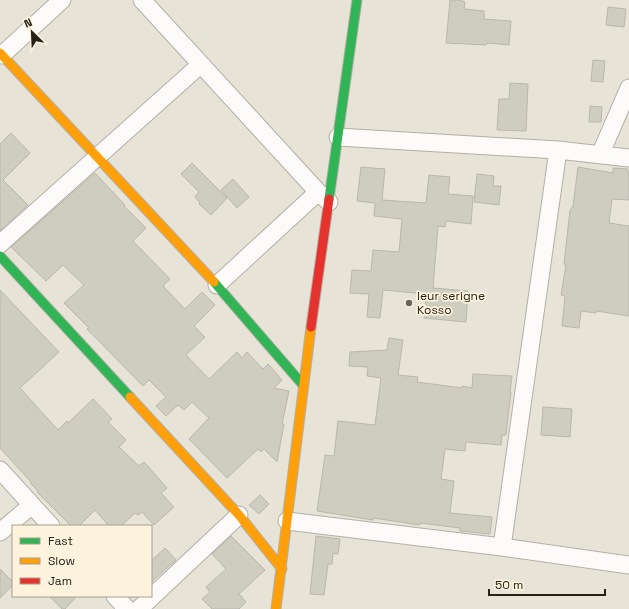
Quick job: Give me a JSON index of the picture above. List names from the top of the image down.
{
  "places": ["leur serigne Kosso"],
  "legend": ["Fast", "Slow", "Jam"],
  "scale_bar": "50 m",
  "north": "top left"
}
